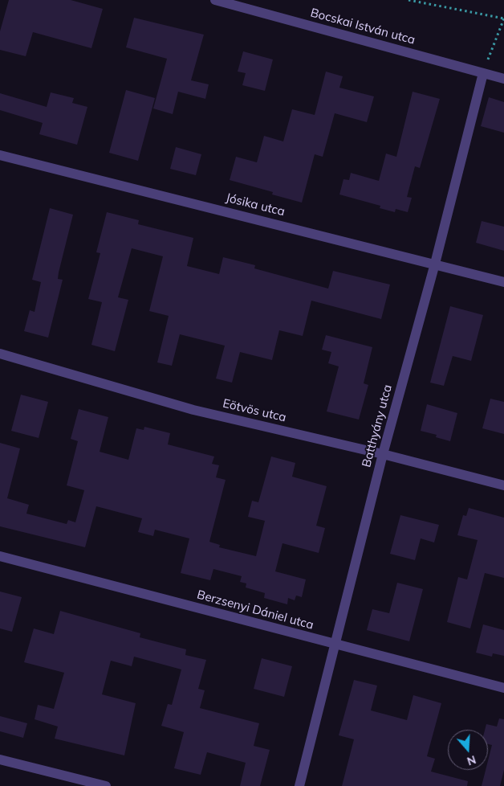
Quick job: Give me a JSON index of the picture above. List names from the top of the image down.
{
  "streets": {
    "street": [
      "Bocskai István utca",
      "Jósika utca",
      "Eötvös utca",
      "Batthyány utca",
      "Berzsenyi Dániel utca"
    ]
  },
  "crossings": [
    ["Bocskai István utca", "Batthyány utca"],
    ["Jósika utca", "Batthyány utca"],
    ["Eötvös utca", "Batthyány utca"],
    ["Batthyány utca", "Berzsenyi Dániel utca"]
  ],
  "north": "bottom"
}
